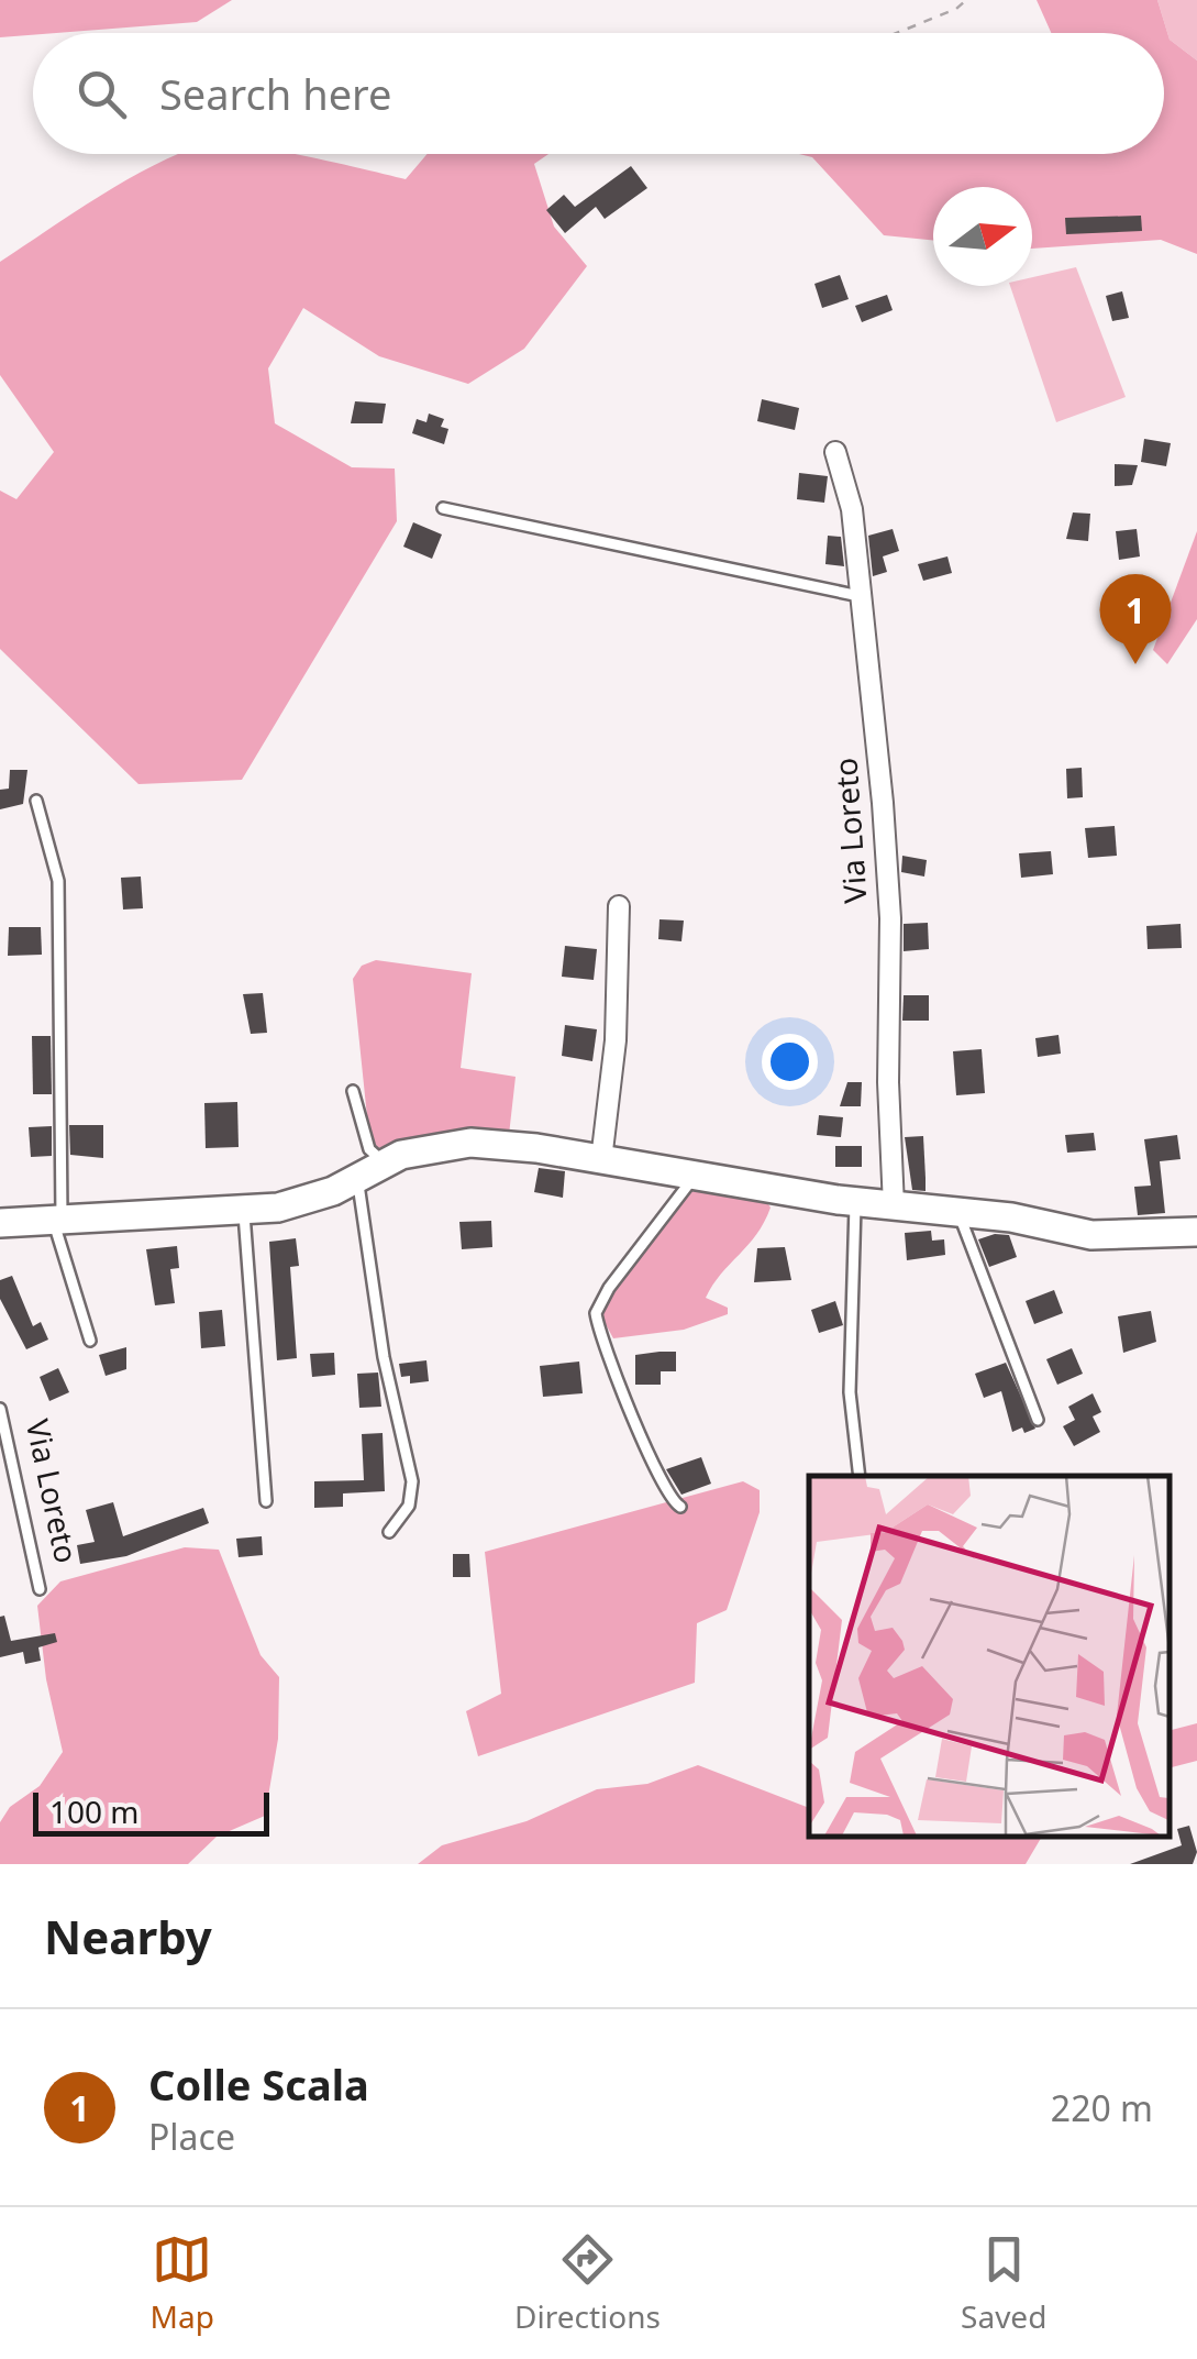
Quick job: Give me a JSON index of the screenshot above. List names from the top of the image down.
{
  "streets": {
    "street": ["Via Loreto"]
  },
  "scale_bar": "100 m",
  "north": "right",
  "page": {
    "search": "Search here",
    "pins": "1",
    "scale": "100 m",
    "heading": "Nearby",
    "list": [
      {
        "mark": "1",
        "name": "Colle Scala",
        "note": "Place",
        "value": "220 m"
      }
    ],
    "nav": ["Map", "Directions", "Saved"]
  }
}
